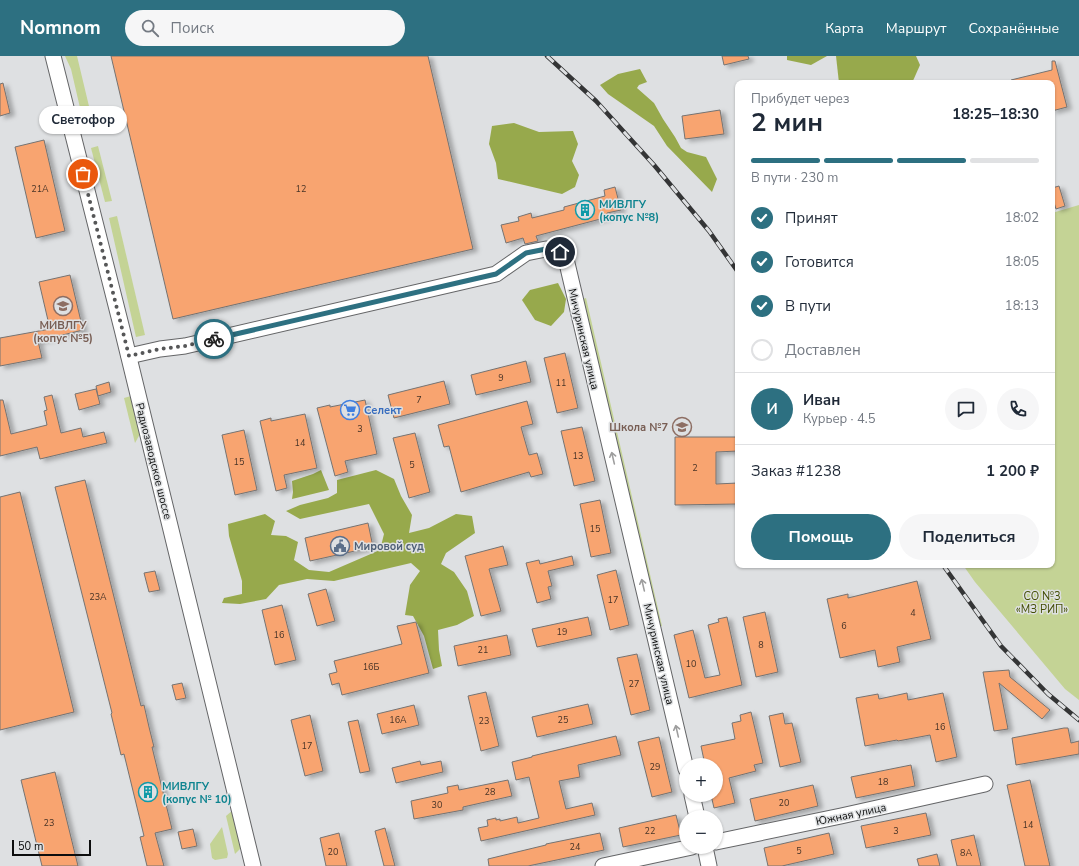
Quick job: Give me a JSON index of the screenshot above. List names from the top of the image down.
{
  "streets": {
    "street": ["Мичуринская улица", "Радиозаводское шоссе", "Южная улица"]
  },
  "crossings": [
    ["Мичуринская улица", "Радиозаводское шоссе"]
  ],
  "parks": ["СО №3 «МЗ РИП»"],
  "places": {
    "other": ["Светофор"],
    "building": ["МИВЛГУ (копус №8)", "МИВЛГУ (копус № 10)"],
    "school or university": ["МИВЛГУ (копус №5)", "Школа №7"],
    "supermarket": ["Селект"],
    "public building": ["Мировой суд"]
  },
  "house_numbers": [
    "21А",
    "12",
    "9",
    "11",
    "7",
    "3",
    "14",
    "13",
    "15",
    "5",
    "2",
    "15",
    "23А",
    "17",
    "4",
    "6",
    "19",
    "16",
    "8",
    "21",
    "10",
    "16Б",
    "27",
    "16А",
    "25",
    "23",
    "16",
    "17",
    "29",
    "18",
    "28",
    "20",
    "30",
    "23",
    "14",
    "22",
    "3",
    "24",
    "5",
    "20",
    "8А"
  ],
  "scale_bar": "50 m",
  "page": {
    "header": "Nomnom",
    "search": "Поиск",
    "nav": ["Карта", "Маршрут", "Сохранённые"],
    "heading": ["2 мин", "Прибудет через", "18:25–18:30"],
    "panel": [
      "Иван",
      "Курьер · 4.5",
      "Заказ #1238",
      "1 200 ₽"
    ],
    "bubble": "Светофор",
    "bar": "В пути · 230 m",
    "list": [
      ["Принят", "18:02"],
      ["Готовится", "18:05"],
      ["В пути", "18:13"],
      "Доставлен"
    ],
    "round": "И",
    "buttons": ["Помощь", "Поделиться"],
    "map_buttons": ["+", "−"],
    "scale": "50 m"
  }
}
